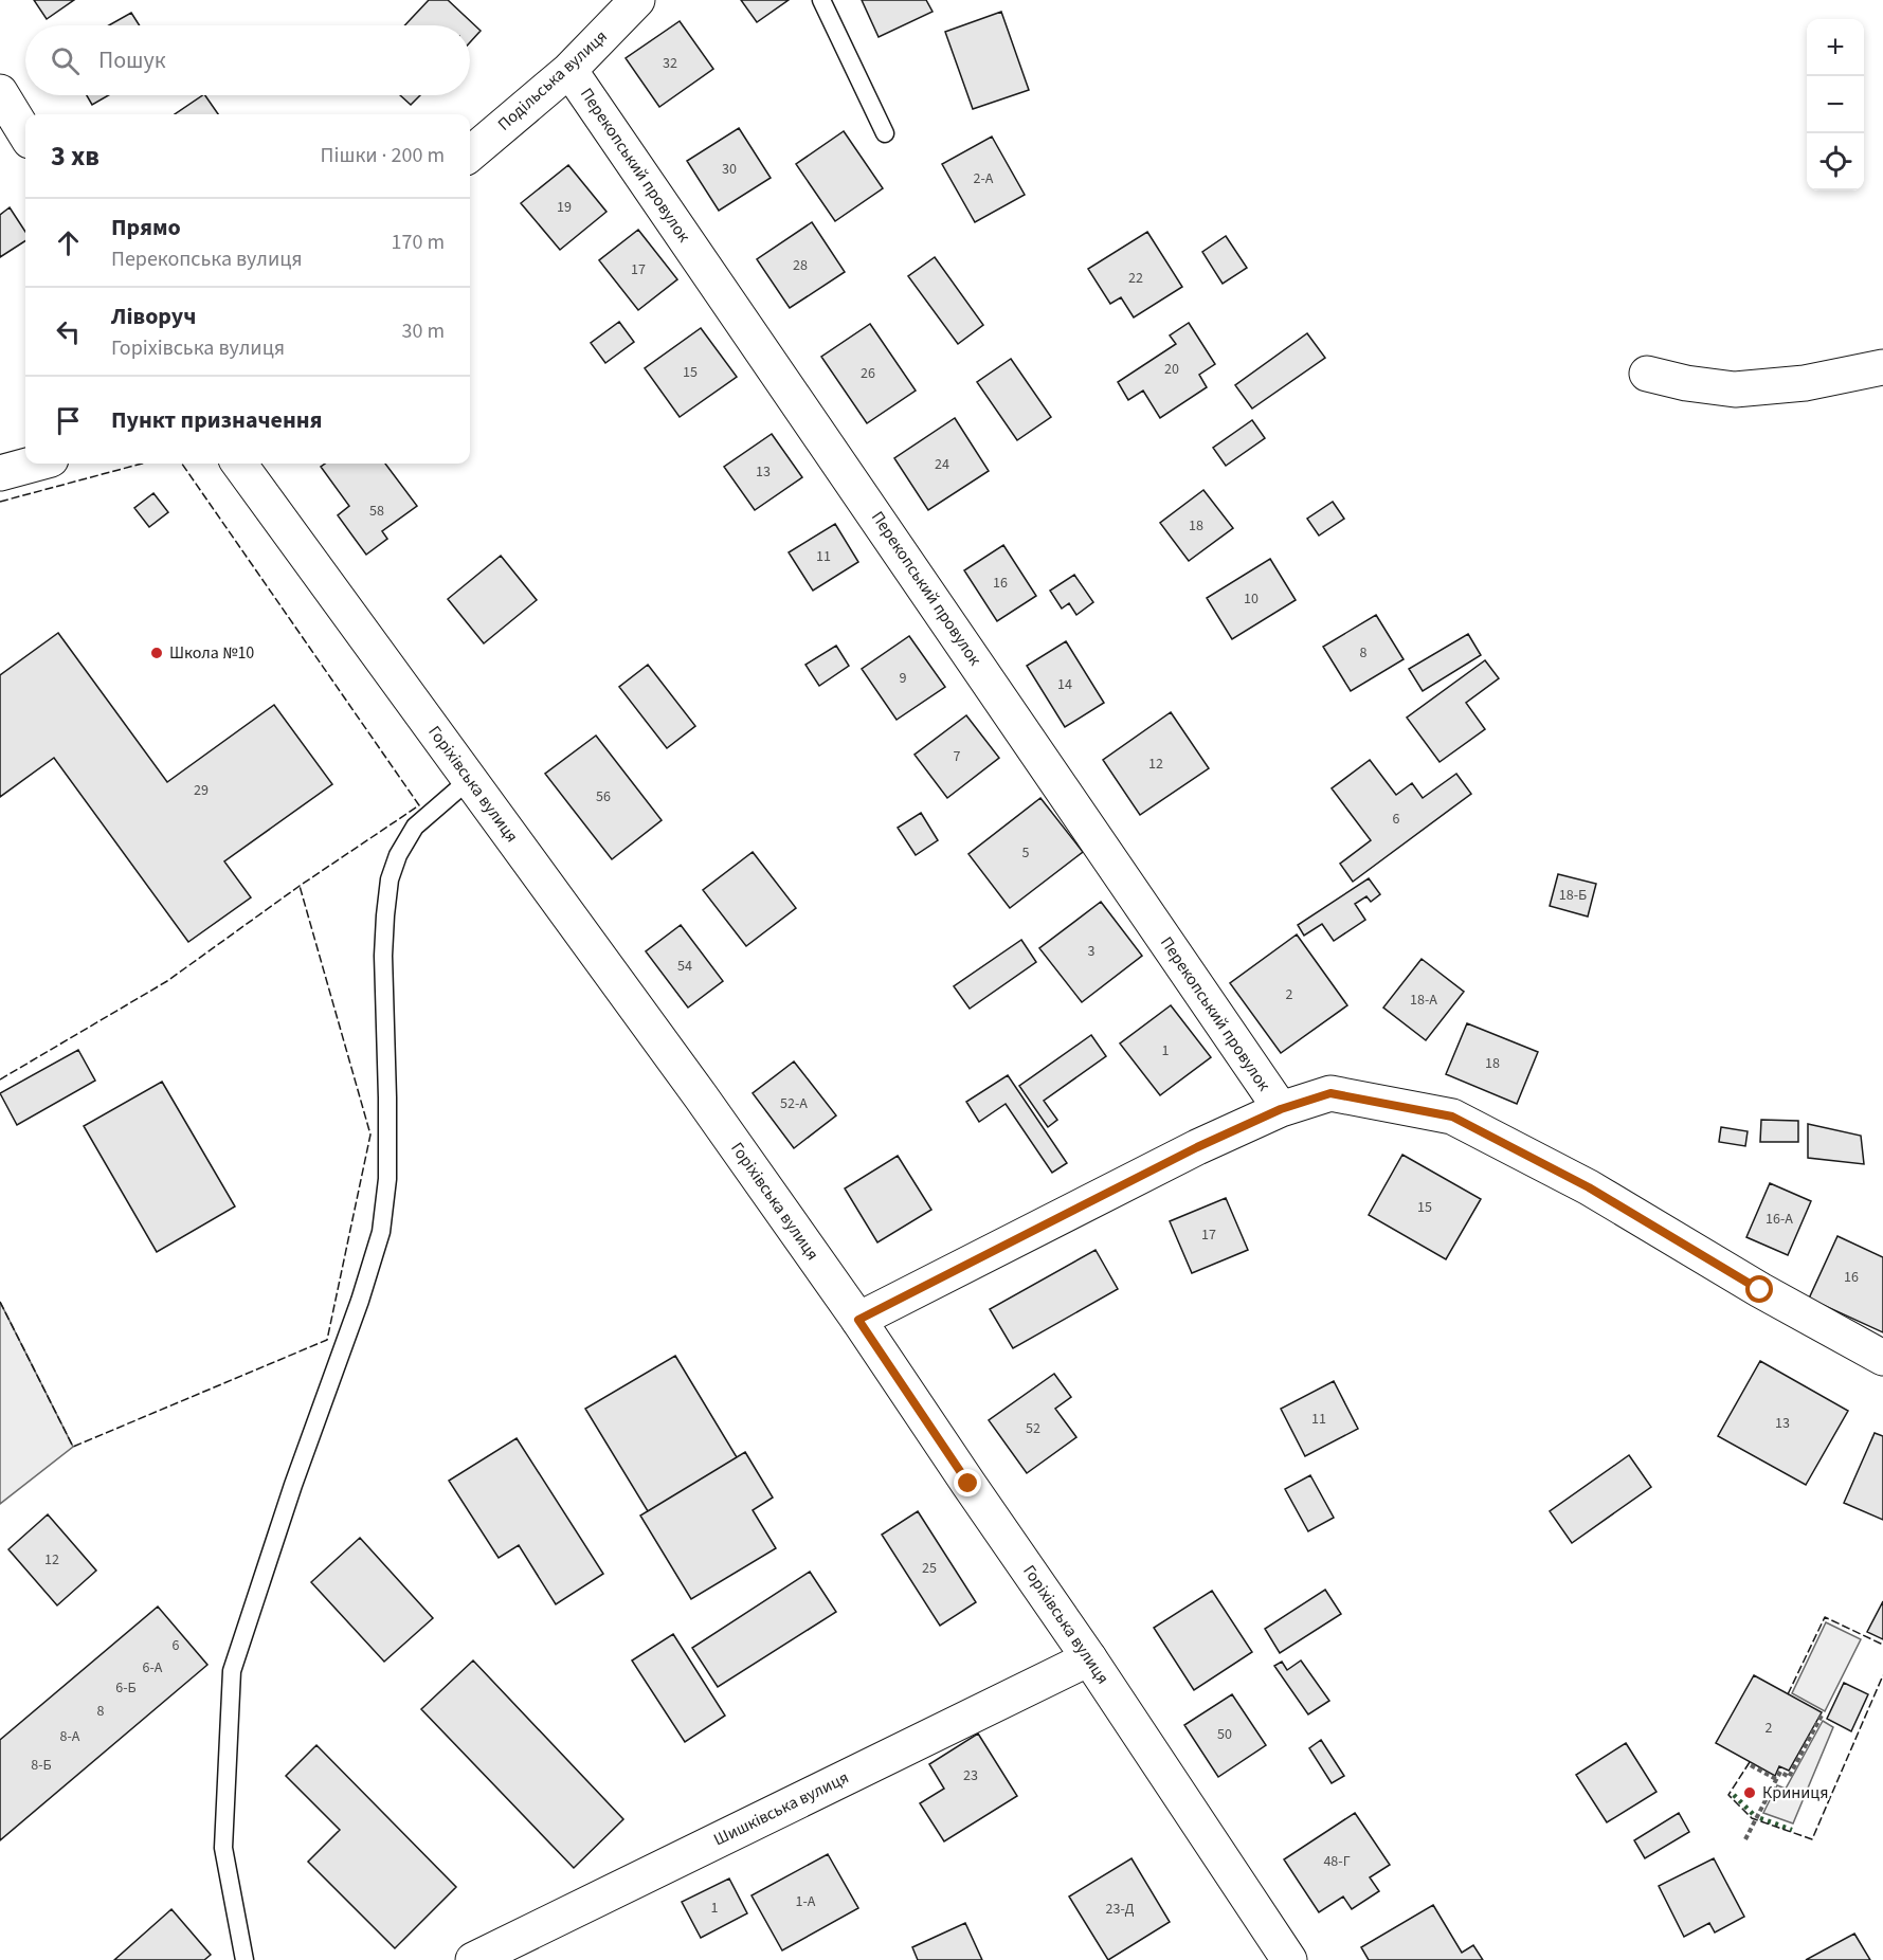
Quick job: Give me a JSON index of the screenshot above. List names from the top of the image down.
{
  "streets": {
    "street": [
      "Подільська вулиця",
      "Перекопський провулок",
      "Горіхівська вулиця",
      "Шишківська вулиця"
    ]
  },
  "crossings": [
    ["Подільська вулиця", "Перекопський провулок"],
    ["Горіхівська вулиця", "Шишківська вулиця"]
  ],
  "places": ["Школа №10", "Криниця"],
  "house_numbers": [
    "32",
    "30",
    "2-А",
    "19",
    "28",
    "17",
    "22",
    "20",
    "15",
    "26",
    "24",
    "13",
    "58",
    "18",
    "11",
    "16",
    "10",
    "8",
    "9",
    "14",
    "7",
    "12",
    "29",
    "56",
    "6",
    "5",
    "18-Б",
    "3",
    "54",
    "2",
    "18-А",
    "1",
    "18",
    "52-А",
    "15",
    "16-А",
    "17",
    "16",
    "11",
    "13",
    "52",
    "12",
    "25",
    "6",
    "6-А",
    "6-Б",
    "8",
    "2",
    "50",
    "8-А",
    "8-Б",
    "23",
    "48-Г",
    "1-А",
    "1",
    "23-Д"
  ],
  "page": {
    "map_buttons": ["+", "−"],
    "search": "Пошук",
    "heading": ["3 хв", "Пішки · 200 m"],
    "list": [
      ["Прямо", "Перекопська вулиця", "170 m"],
      ["Ліворуч", "Горіхівська вулиця", "30 m"],
      "Пункт призначення"
    ]
  }
}
